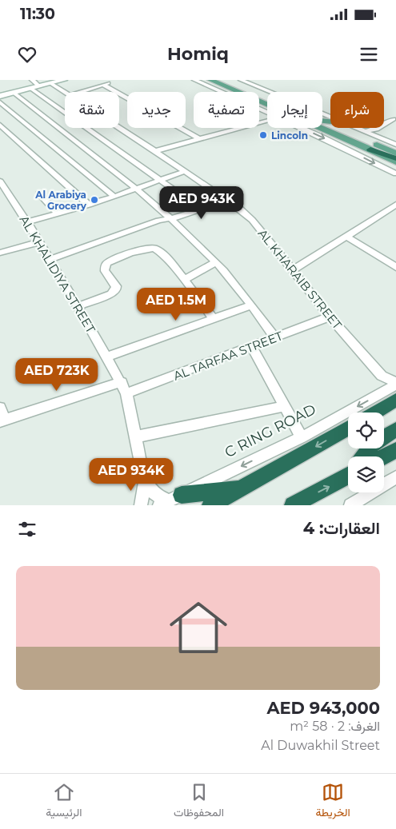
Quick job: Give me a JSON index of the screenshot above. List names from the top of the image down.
{
  "streets": {
    "highway": ["C RING ROAD"],
    "street": ["AL KHALIDIYA STREET", "AL KHARAIB STREET", "AL TARFAA STREET"]
  },
  "crossings": [
    ["AL KHALIDIYA STREET", "AL TARFAA STREET"],
    ["AL KHARAIB STREET", "AL TARFAA STREET"],
    ["AL KHARAIB STREET", "C RING ROAD"]
  ],
  "places": ["Lincoln", "Al Arabiya Grocery"],
  "page": {
    "status": "11:30",
    "header": "Homiq",
    "chip": [
      "شراء",
      "إيجار",
      "تصفية",
      "جديد",
      "شقة"
    ],
    "price": [
      "AED 943K",
      "AED 1.5M",
      "AED 723K",
      "AED 934K"
    ],
    "heading": "العقارات: 4",
    "list": [
      {
        "name": "AED 943,000",
        "note": "الغرف: 2 · 58 m² · Al Duwakhil Street"
      }
    ],
    "tabs": ["الخريطة", "المحفوظات", "الرئيسية"]
  }
}
